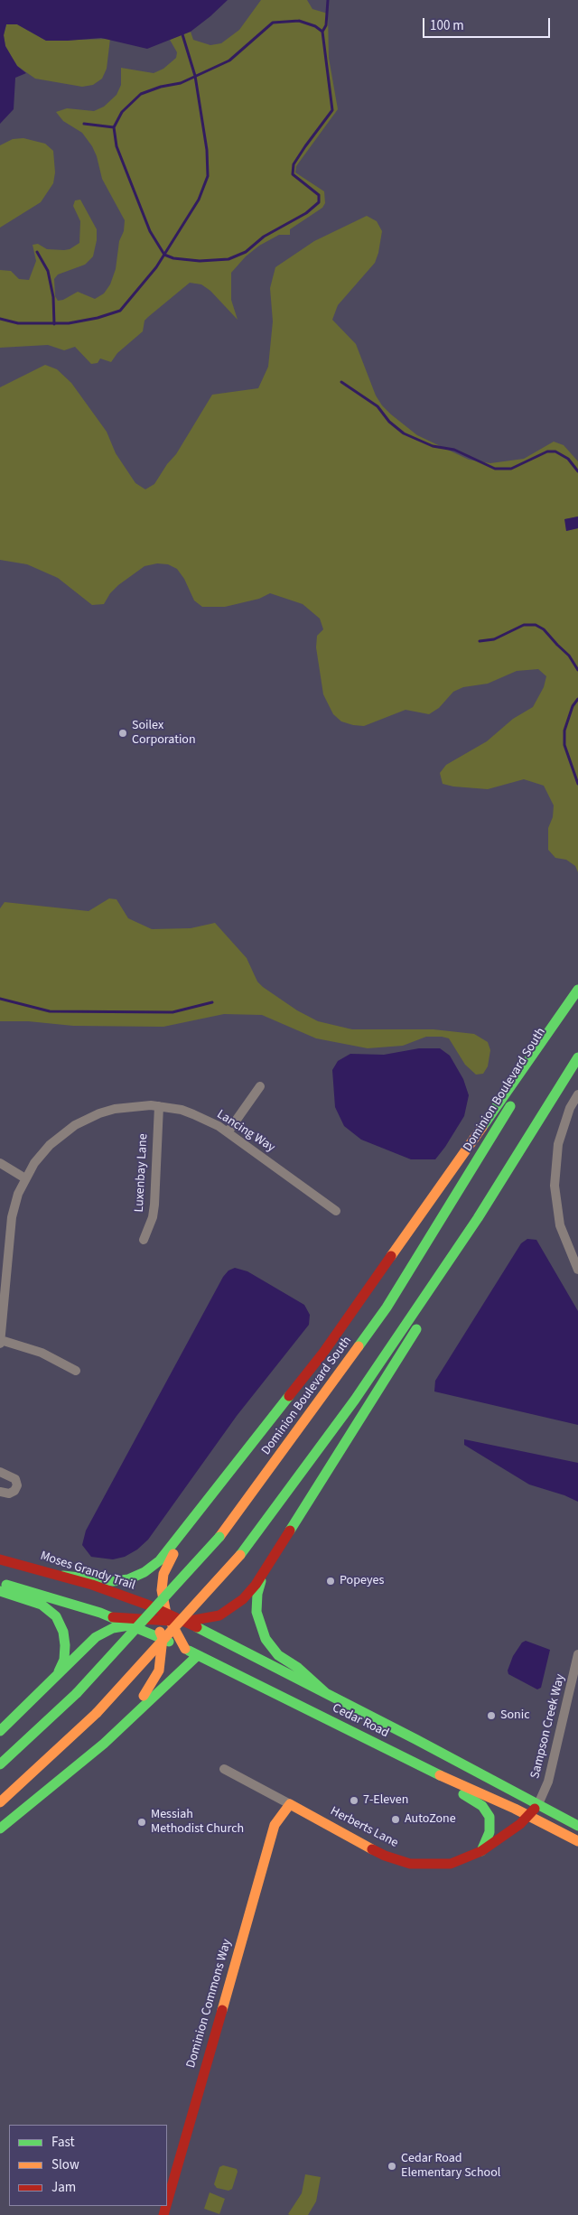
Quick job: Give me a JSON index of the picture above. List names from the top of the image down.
{
  "streets": {
    "main road": [
      "Dominion Boulevard South",
      "Moses Grandy Trail",
      "Cedar Road",
      "Herberts Lane",
      "Dominion Commons Way"
    ],
    "street": ["Lancing Way", "Luxenbay Lane", "Sampson Creek Way"]
  },
  "crossings": [
    ["Lancing Way", "Luxenbay Lane"],
    ["Cedar Road", "Sampson Creek Way"],
    ["Cedar Road", "Herberts Lane"],
    ["Sampson Creek Way", "Herberts Lane"],
    ["Herberts Lane", "Dominion Commons Way"]
  ],
  "places": [
    "Soilex Corporation",
    "Popeyes",
    "Sonic",
    "7-Eleven",
    "AutoZone",
    "Messiah Methodist Church",
    "Cedar Road Elementary School"
  ],
  "legend": ["Fast", "Slow", "Jam"],
  "scale_bar": "100 m"
}
